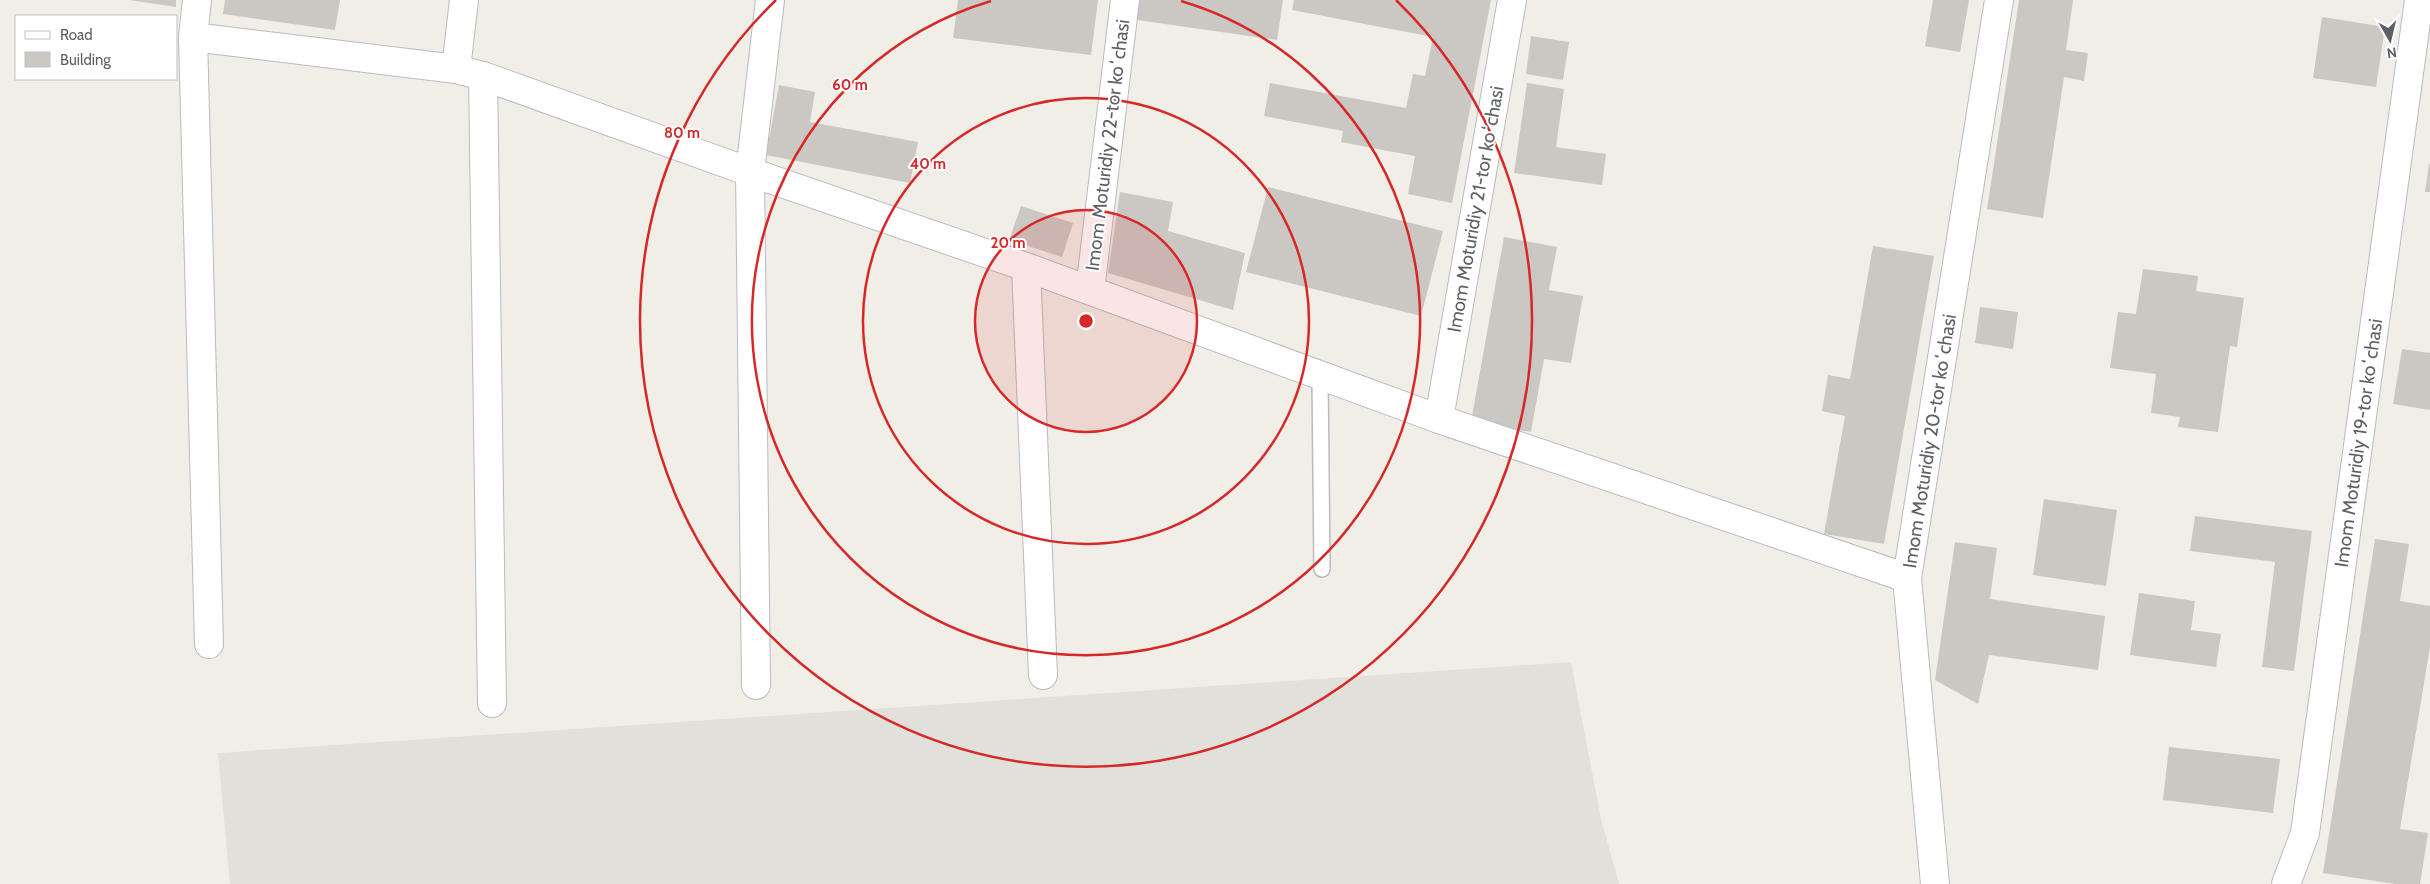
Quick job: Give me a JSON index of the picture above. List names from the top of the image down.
{
  "streets": {
    "street": [
      "Imom Moturidiy 22-tor koʻchasi",
      "Imom Moturidiy 21-tor koʻchasi",
      "Imom Moturidiy 20-tor koʻchasi",
      "Imom Moturidiy 19-tor koʻchasi"
    ]
  },
  "legend": ["Road", "Building"],
  "north": "bottom",
  "rings": [
    "60 m",
    "80 m",
    "40 m",
    "20 m"
  ]
}
